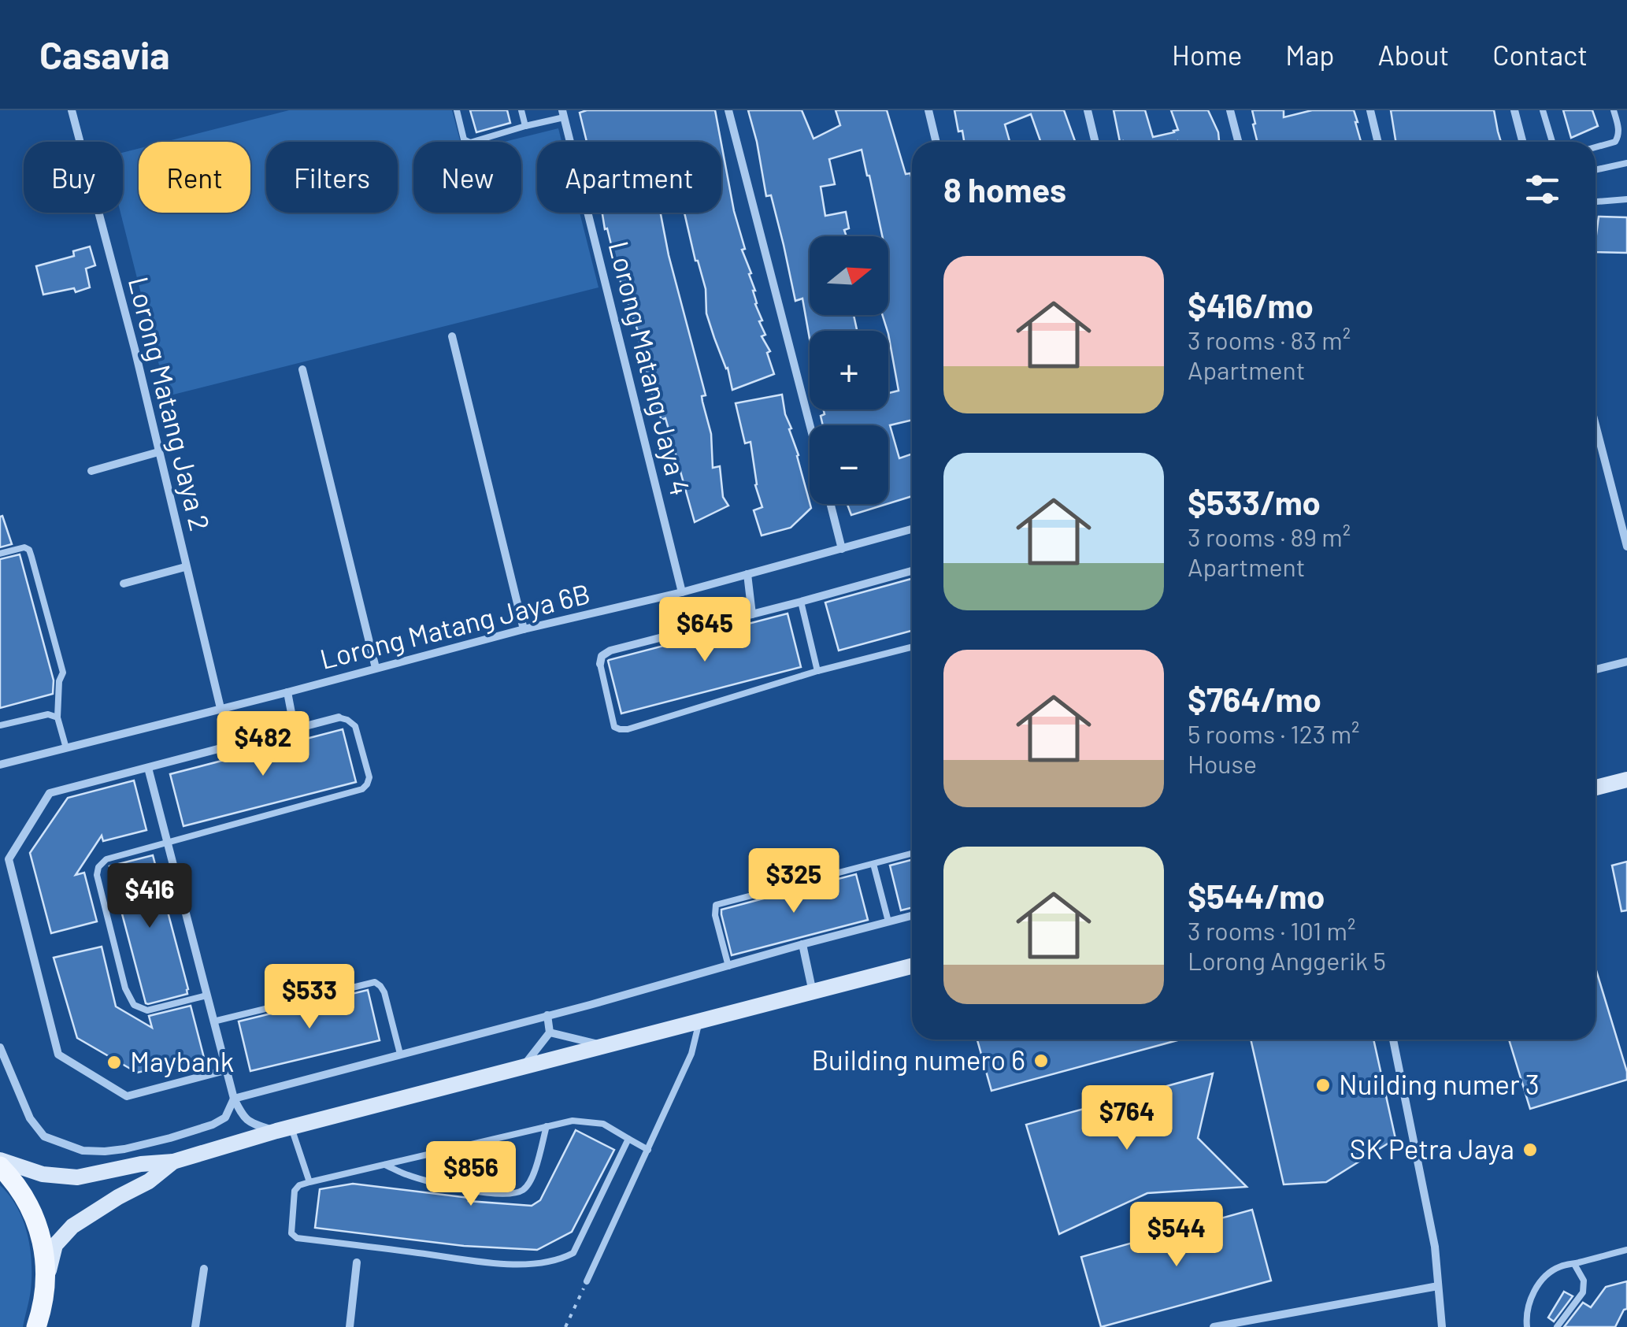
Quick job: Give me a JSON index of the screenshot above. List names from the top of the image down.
{
  "streets": {
    "street": ["Lorong Matang Jaya 4", "Lorong Matang Jaya 2", "Lorong Matang Jaya 6B"]
  },
  "crossings": [
    ["Lorong Matang Jaya 4", "Lorong Matang Jaya 6B"],
    ["Lorong Matang Jaya 2", "Lorong Matang Jaya 6B"]
  ],
  "places": [
    "Building numero 6",
    "Maybank",
    "Nuilding numer 3",
    "SK Petra Jaya"
  ],
  "north": "right",
  "page": {
    "header": "Casavia",
    "nav": [
      "Home",
      "Map",
      "About",
      "Contact"
    ],
    "chip": [
      "Buy",
      "Rent",
      "Filters",
      "New",
      "Apartment"
    ],
    "heading": "8 homes",
    "map_buttons": ["+", "−"],
    "list": [
      {
        "name": "$416/mo",
        "note": "3 rooms · 83 m² · Apartment"
      },
      {
        "name": "$533/mo",
        "note": "3 rooms · 89 m² · Apartment"
      },
      {
        "name": "$764/mo",
        "note": "5 rooms · 123 m² · House"
      },
      {
        "name": "$544/mo",
        "note": "3 rooms · 101 m² · Lorong Anggerik 5"
      }
    ],
    "price": [
      "$645",
      "$482",
      "$325",
      "$416",
      "$533",
      "$764",
      "$856",
      "$544"
    ]
  }
}
